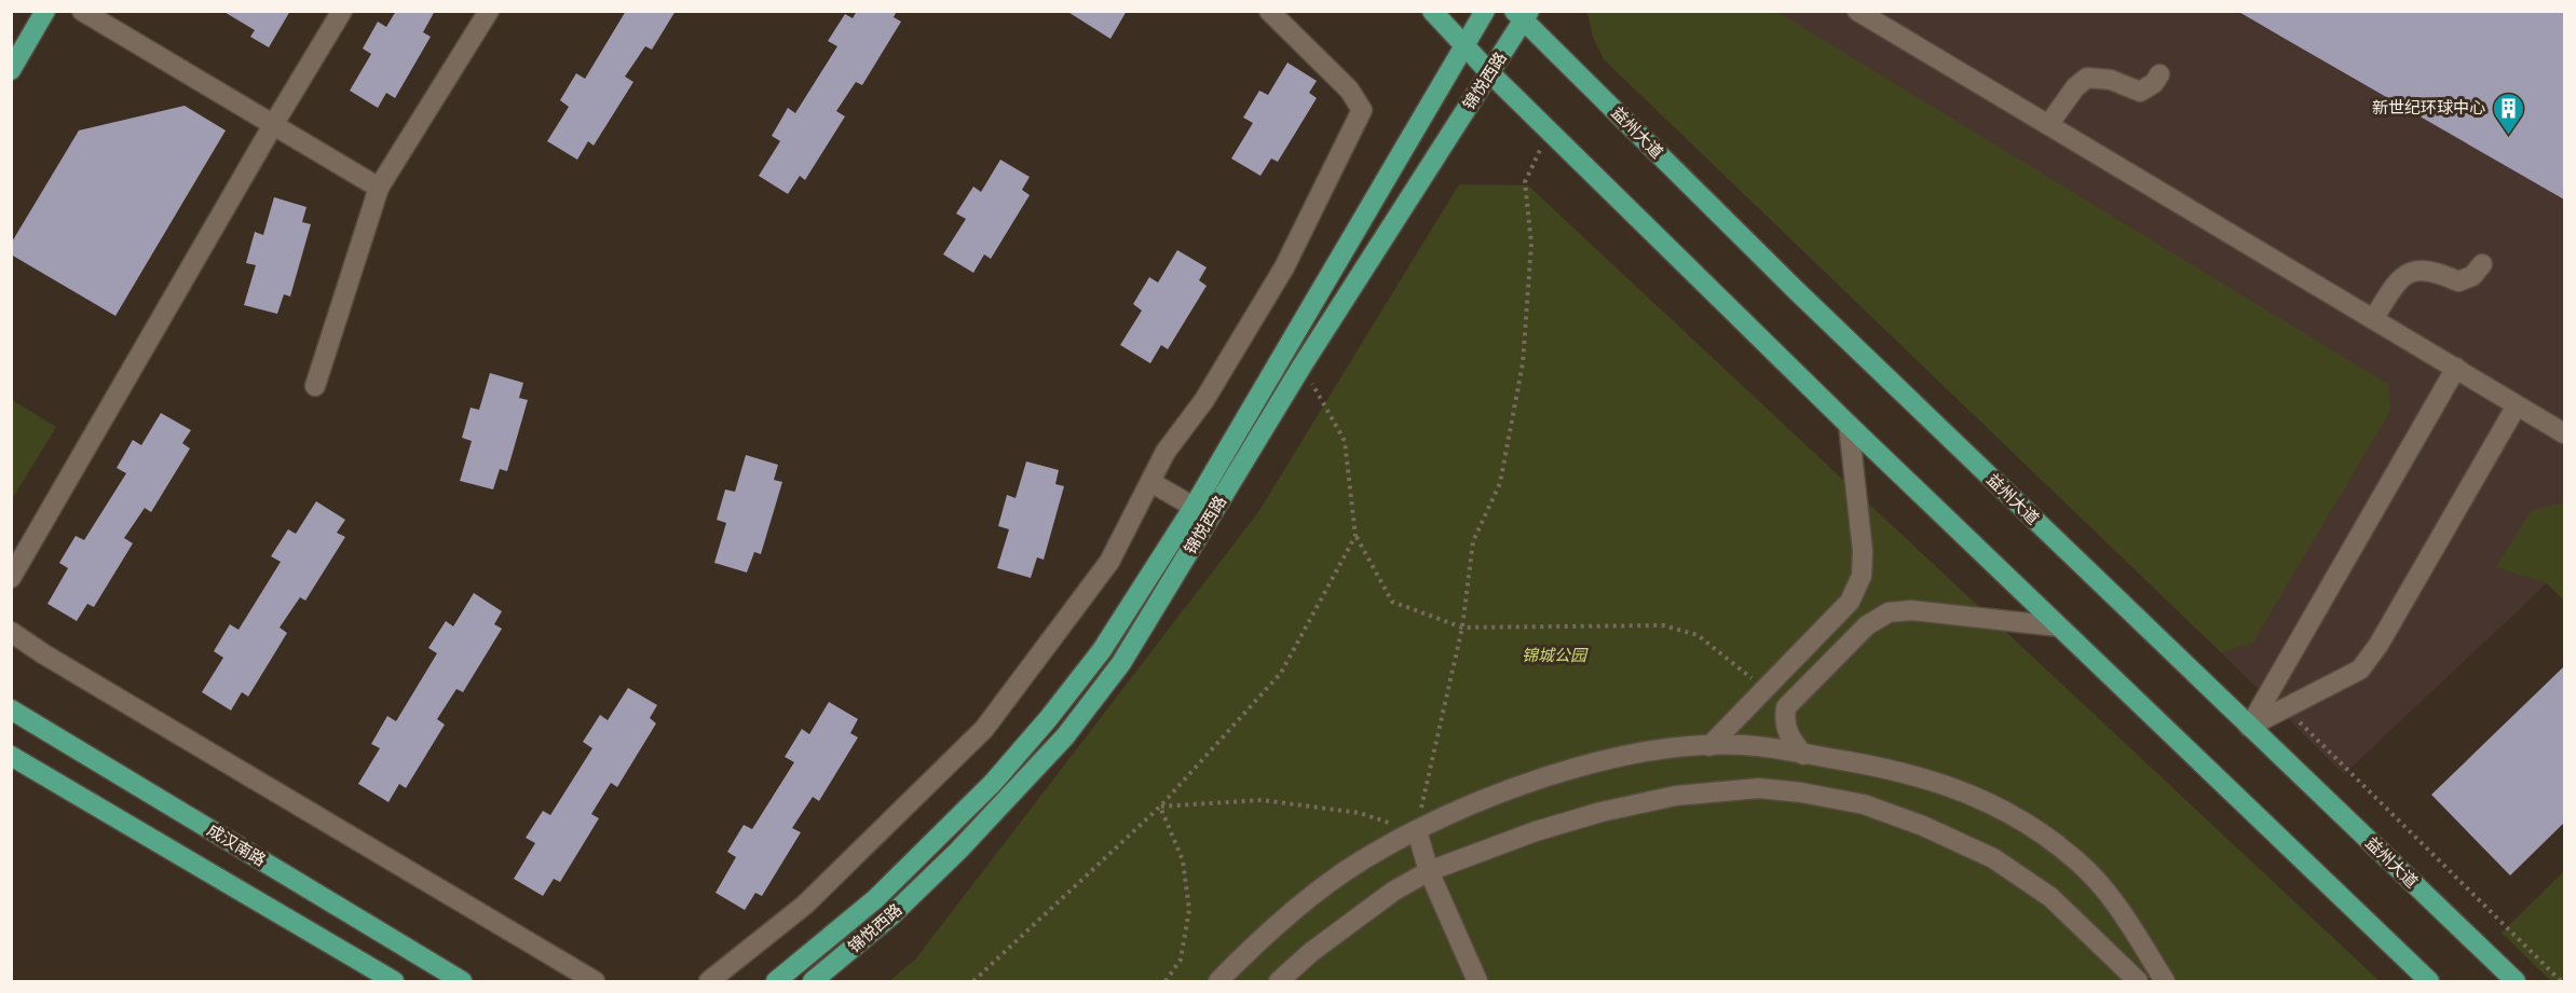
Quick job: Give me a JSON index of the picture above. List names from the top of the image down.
{
  "streets": {
    "main road": ["锦悦西路", "益州大道", "成汉南路"]
  },
  "crossings": [
    ["锦悦西路", "益州大道"]
  ],
  "parks": ["锦城公园"],
  "places": {
    "building": ["新世纪环球中心"]
  }
}
